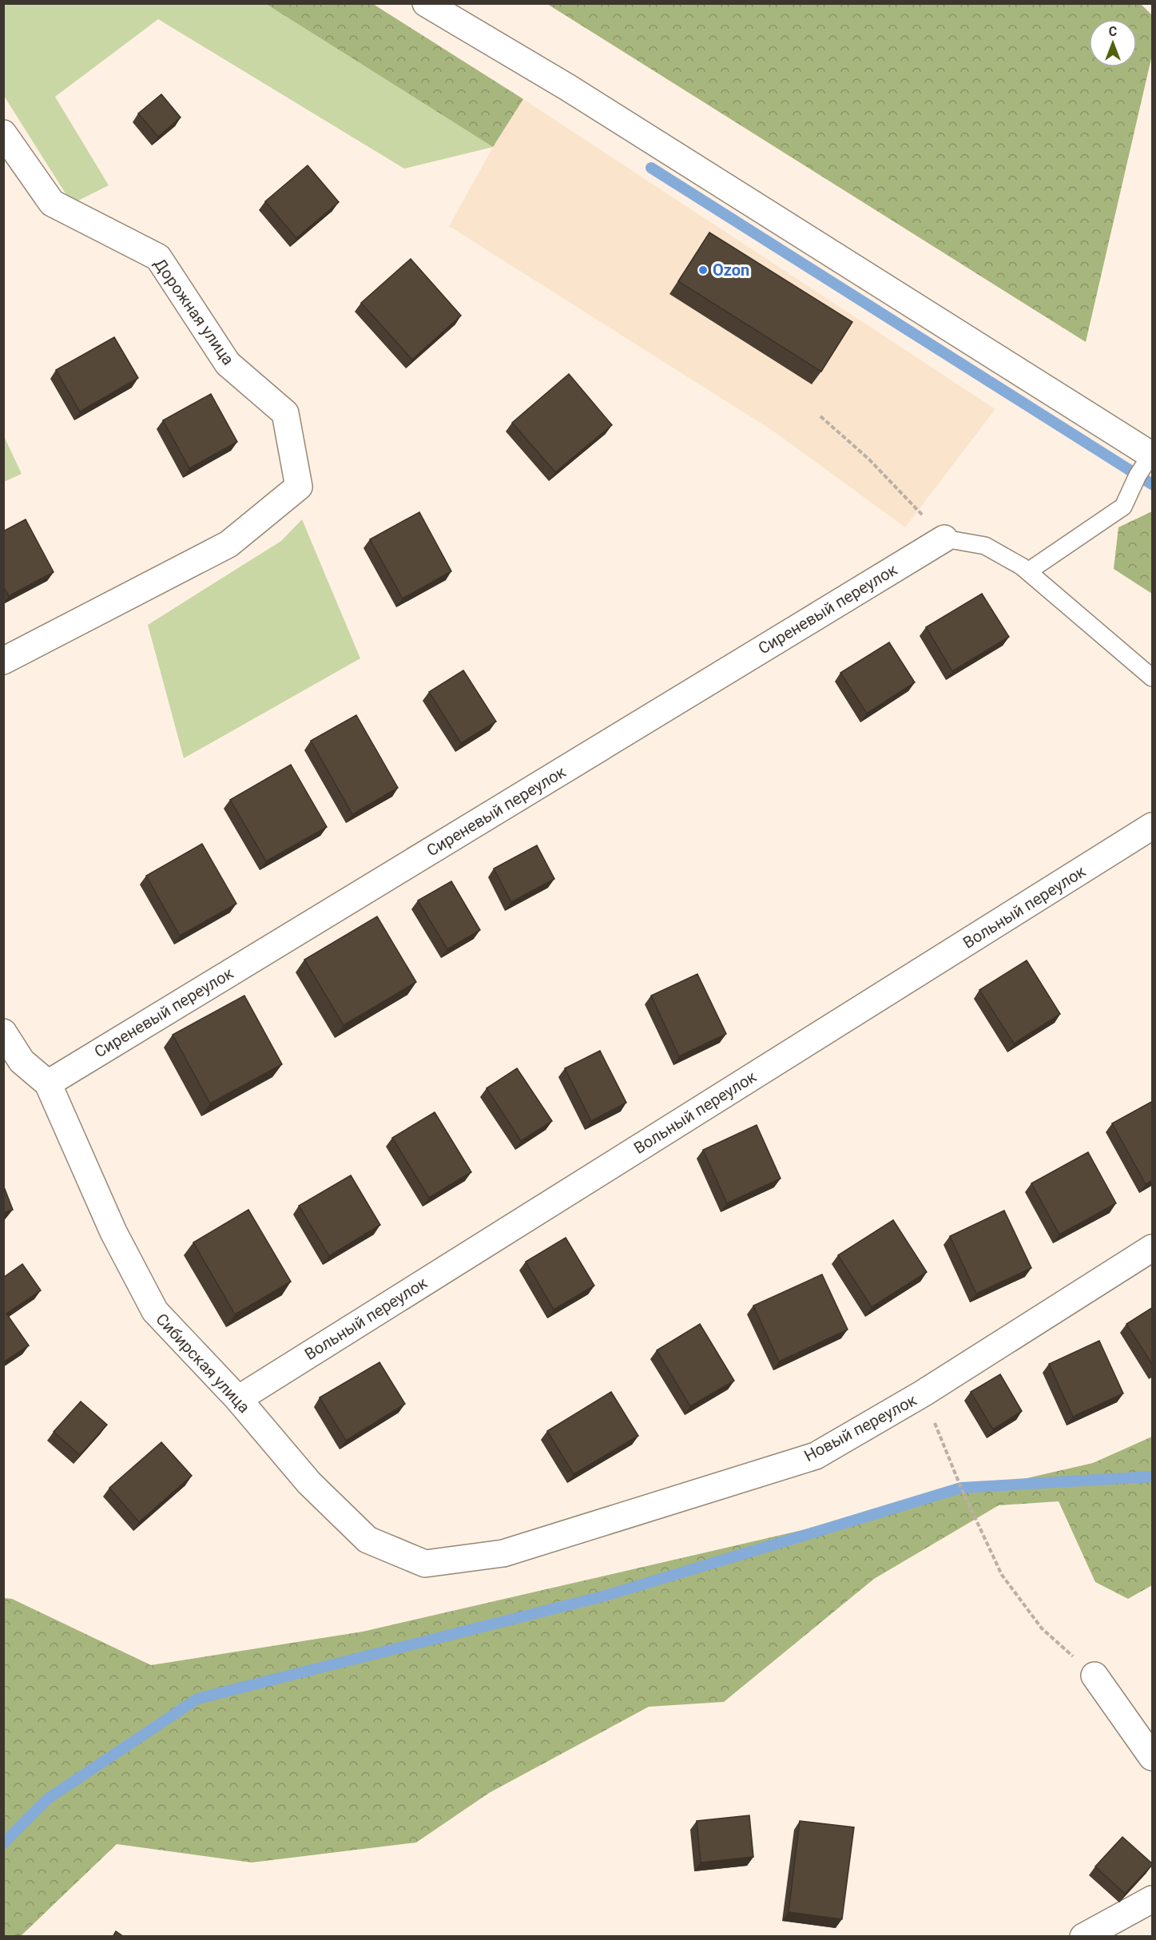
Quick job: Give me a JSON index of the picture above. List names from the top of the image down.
{
  "streets": {
    "street": [
      "Дорожная улица",
      "Сиреневый переулок",
      "Вольный переулок",
      "Сибирская улица",
      "Новый переулок"
    ]
  },
  "crossings": [
    ["Сиреневый переулок", "Сибирская улица"],
    ["Вольный переулок", "Сибирская улица"],
    ["Сибирская улица", "Новый переулок"]
  ],
  "places": ["Ozon"],
  "north": "top"
}
